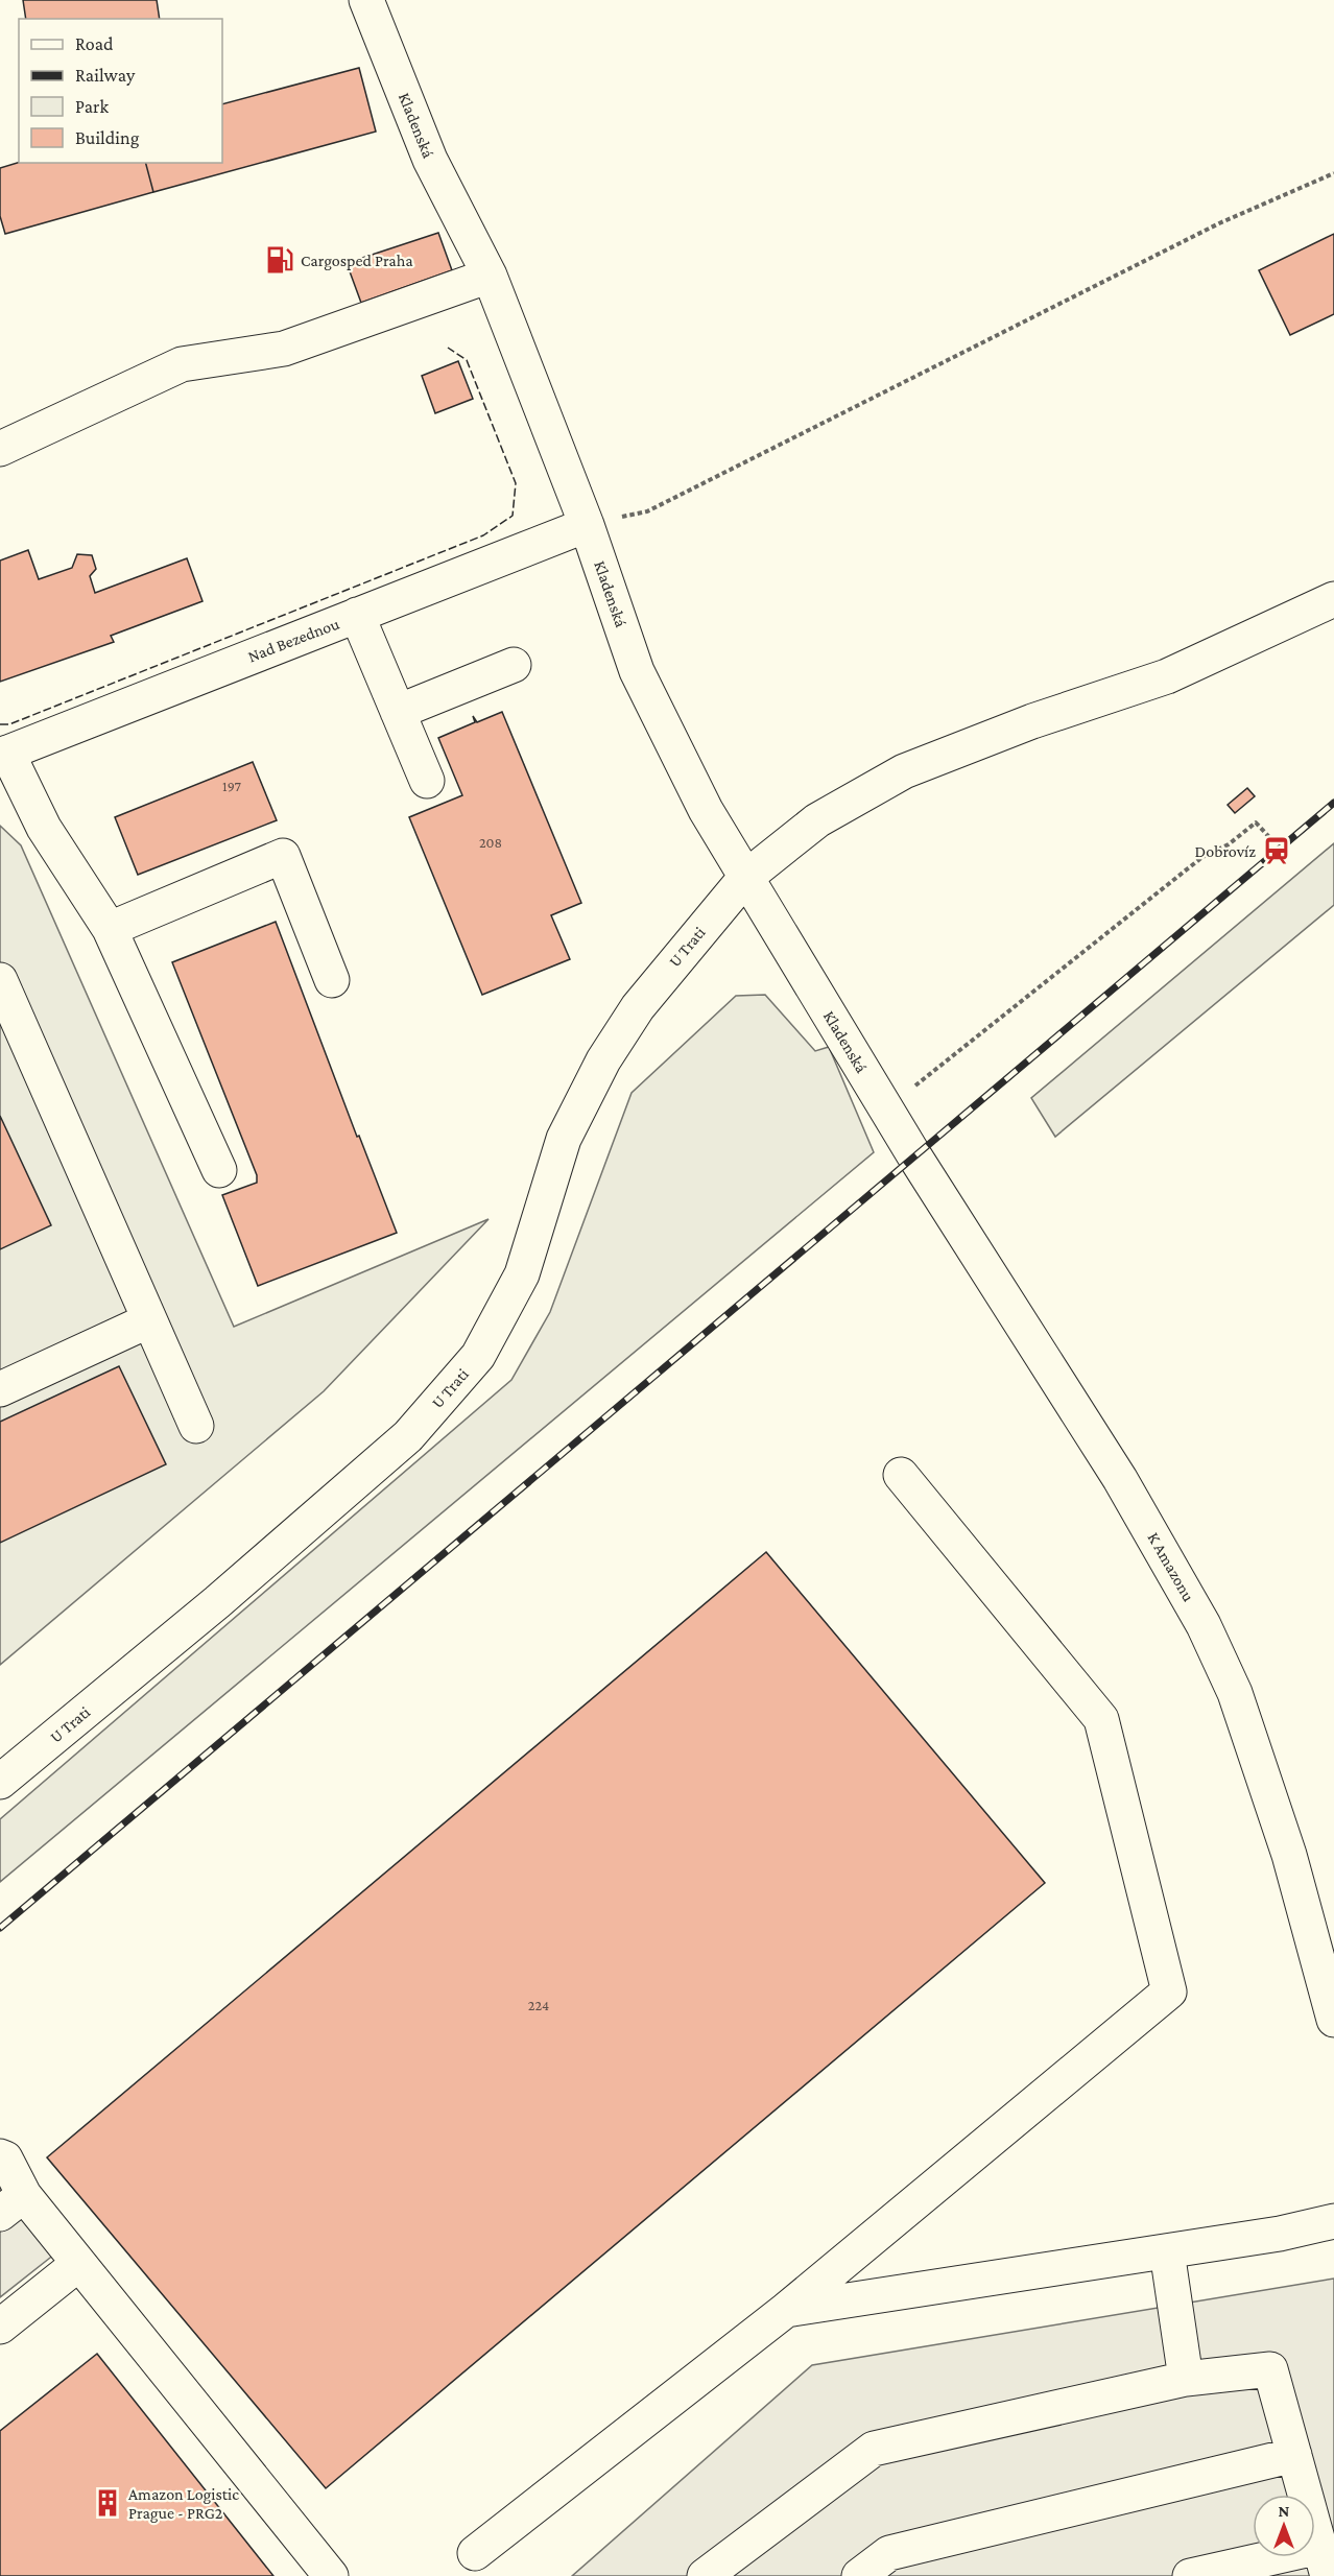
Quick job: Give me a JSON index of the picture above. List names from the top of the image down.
{
  "streets": {
    "street": [
      "Kladenská",
      "Nad Bezednou",
      "U Trati",
      "K Amazonu"
    ]
  },
  "crossings": [
    ["Kladenská", "Nad Bezednou"],
    ["Kladenská", "U Trati"],
    ["Kladenská", "K Amazonu"]
  ],
  "places": {
    "fuel station": ["Cargosped Praha"],
    "station": ["Dobrovíz"],
    "building": ["Amazon Logistic Prague - PRG2"]
  },
  "house_numbers": ["197", "208", "224"],
  "legend": [
    "Road",
    "Railway",
    "Park",
    "Building"
  ],
  "north": "top"
}
